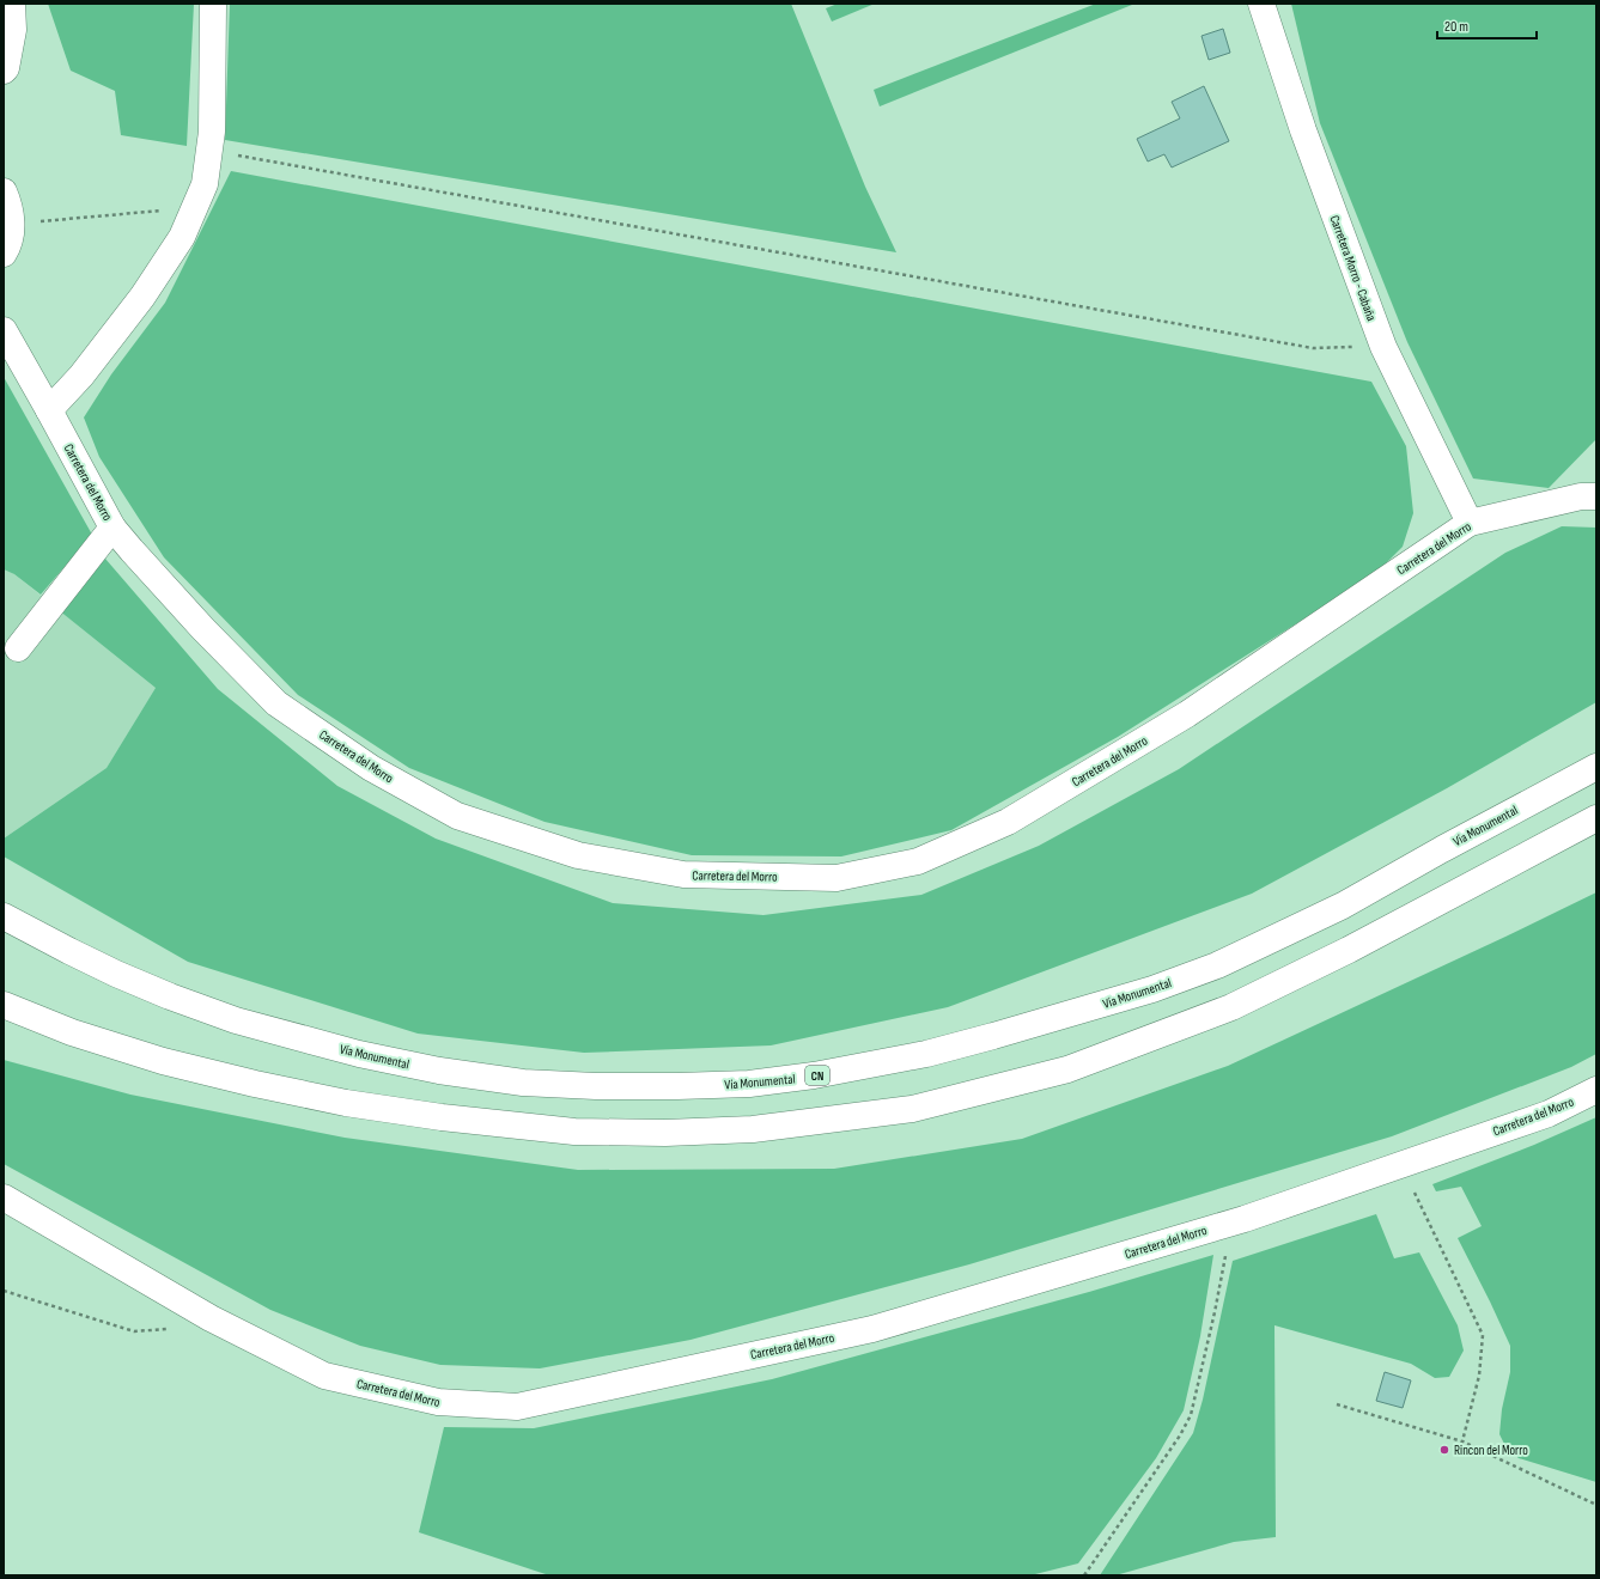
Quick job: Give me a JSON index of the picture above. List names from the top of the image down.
{
  "streets": {
    "main road": [
      "Carretera Morro - Cabaña",
      "Carretera del Morro",
      "Vía Monumental",
      "CN"
    ]
  },
  "crossings": [
    ["Carretera Morro - Cabaña", "Carretera del Morro"]
  ],
  "places": ["Rincon del Morro"],
  "scale_bar": "20 m"
}
